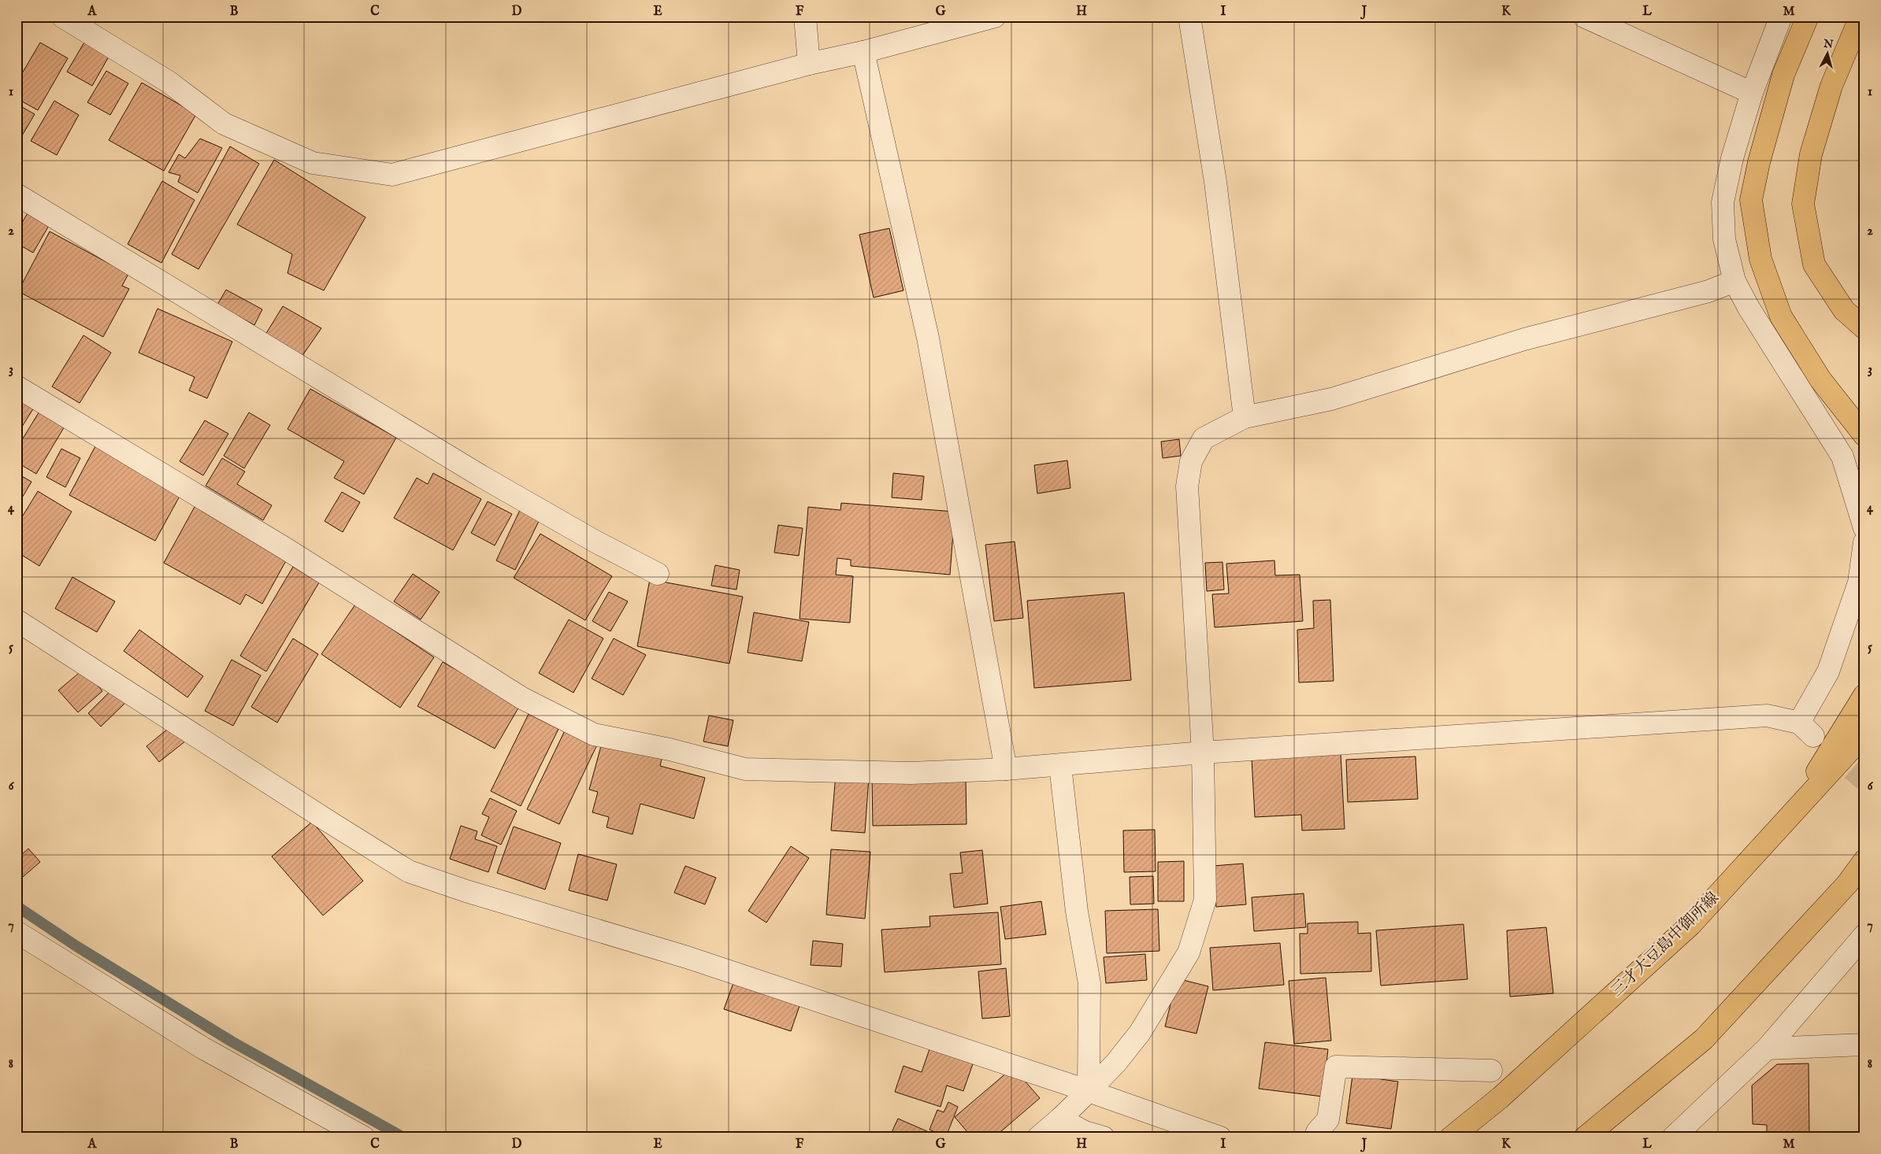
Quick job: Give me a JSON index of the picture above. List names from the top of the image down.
{
  "streets": {
    "main road": ["三才大豆島中御所線"]
  },
  "north": "top",
  "grid": {
    "columns": [
      "A",
      "B",
      "C",
      "D",
      "E",
      "F",
      "G",
      "H",
      "I",
      "J",
      "K",
      "L",
      "M"
    ],
    "rows": [
      "1",
      "2",
      "3",
      "4",
      "5",
      "6",
      "7",
      "8"
    ]
  }
}
